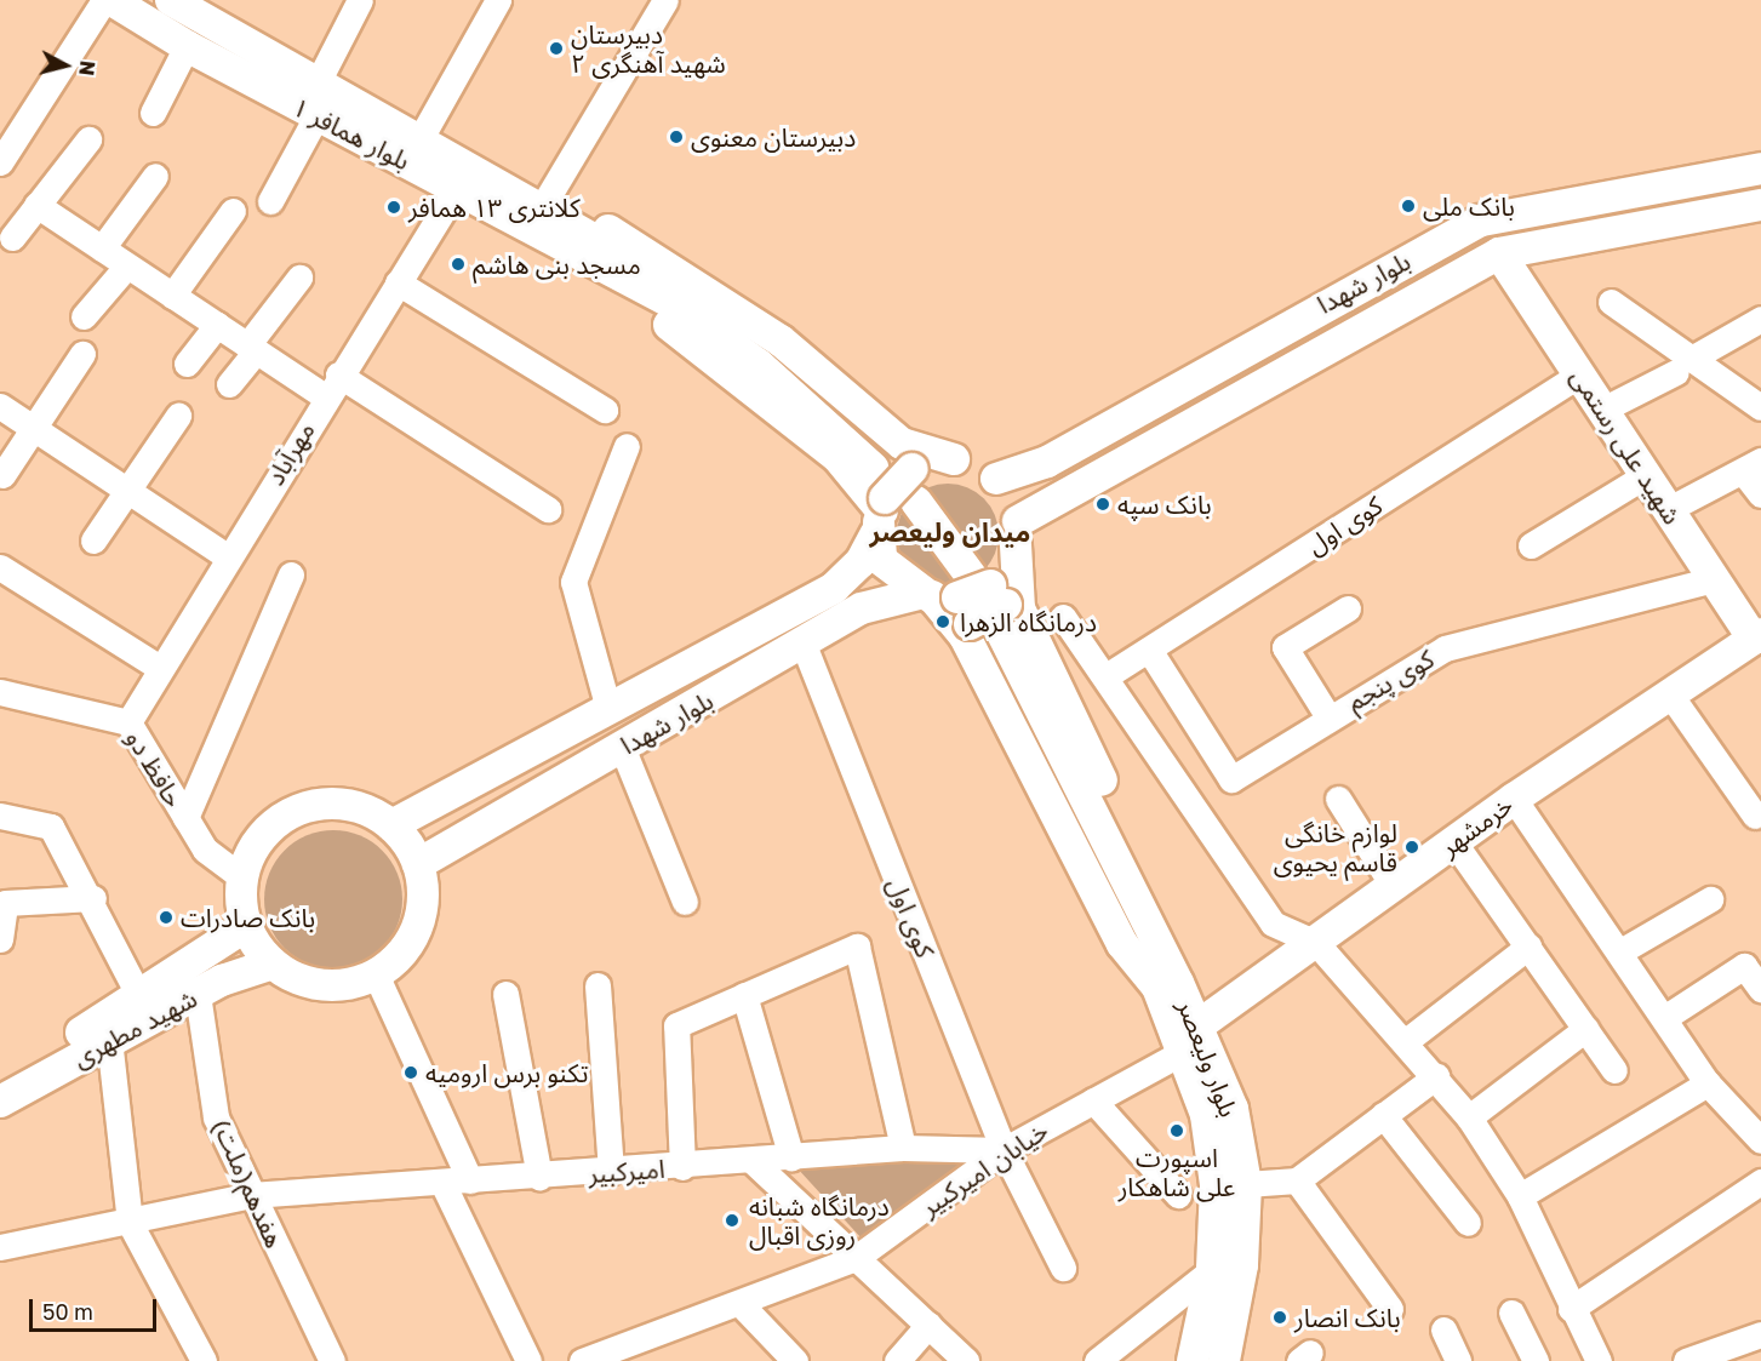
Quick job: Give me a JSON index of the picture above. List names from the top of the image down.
{
  "streets": {
    "main road": [
      "بلوار همافر ۱",
      "بلوار شهدا",
      "شهید علی رستمی",
      "خرمشهر",
      "شهید مطهری",
      "بلوار ولیعصر"
    ],
    "street": [
      "مهرآباد",
      "کوی اول",
      "کوی پنجم",
      "حافظ دو",
      "خیابان امیرکبیر",
      "امیرکبیر",
      "هفدهم(ملت)"
    ]
  },
  "crossings": [
    ["بلوار همافر ۱", "بلوار شهدا"],
    ["بلوار همافر ۱", "مهرآباد"],
    ["بلوار همافر ۱", "بلوار ولیعصر"],
    ["بلوار شهدا", "شهید علی رستمی"],
    ["بلوار شهدا", "کوی اول"],
    ["بلوار شهدا", "حافظ دو"],
    ["بلوار شهدا", "شهید مطهری"],
    ["شهید علی رستمی", "کوی اول"],
    ["شهید علی رستمی", "کوی پنجم"],
    ["شهید علی رستمی", "خرمشهر"],
    ["مهرآباد", "حافظ دو"],
    ["کوی اول", "کوی پنجم"],
    ["کوی اول", "خیابان امیرکبیر"],
    ["کوی اول", "امیرکبیر"],
    ["حافظ دو", "شهید مطهری"],
    ["خرمشهر", "بلوار ولیعصر"],
    ["شهید مطهری", "هفدهم(ملت)"],
    ["بلوار ولیعصر", "خیابان امیرکبیر"],
    ["خیابان امیرکبیر", "امیرکبیر"],
    ["امیرکبیر", "هفدهم(ملت)"]
  ],
  "districts": ["میدان ولیعصر"],
  "places": [
    "دبیرستان شهید آهنگری ۲",
    "دبیرستان معنوی",
    "بانک ملی",
    "کلانتری ۱۳ همافر",
    "مسجد بنی هاشم",
    "بانک سپه",
    "درمانگاه الزهرا",
    "لوازم خانگی قاسم یحیوی",
    "بانک صادرات",
    "تکنو برس ارومیه",
    "اسپورت علی شاهکار",
    "درمانگاه شبانه روزی اقبال",
    "بانک انصار"
  ],
  "scale_bar": "50 m",
  "north": "right"
}
